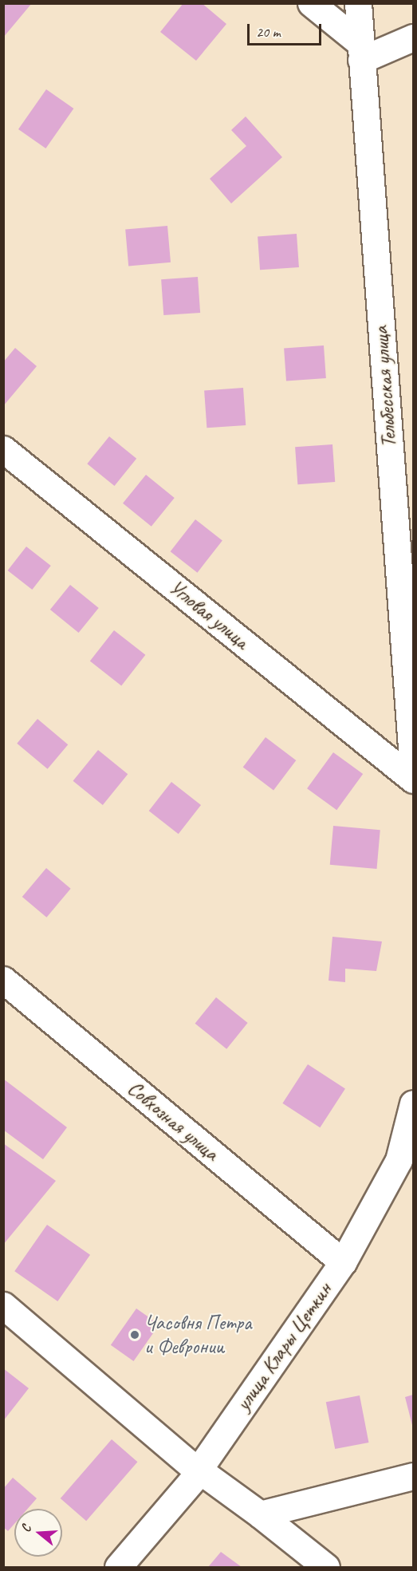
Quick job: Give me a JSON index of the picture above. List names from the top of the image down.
{
  "streets": {
    "street": [
      "Тельбесская улица",
      "Угловая улица",
      "Совхозная улица",
      "улица Клары Цеткин"
    ]
  },
  "crossings": [
    ["Совхозная улица", "улица Клары Цеткин"]
  ],
  "places": ["Часовня Петра и Февронии"],
  "scale_bar": "20 m",
  "north": "left"
}
